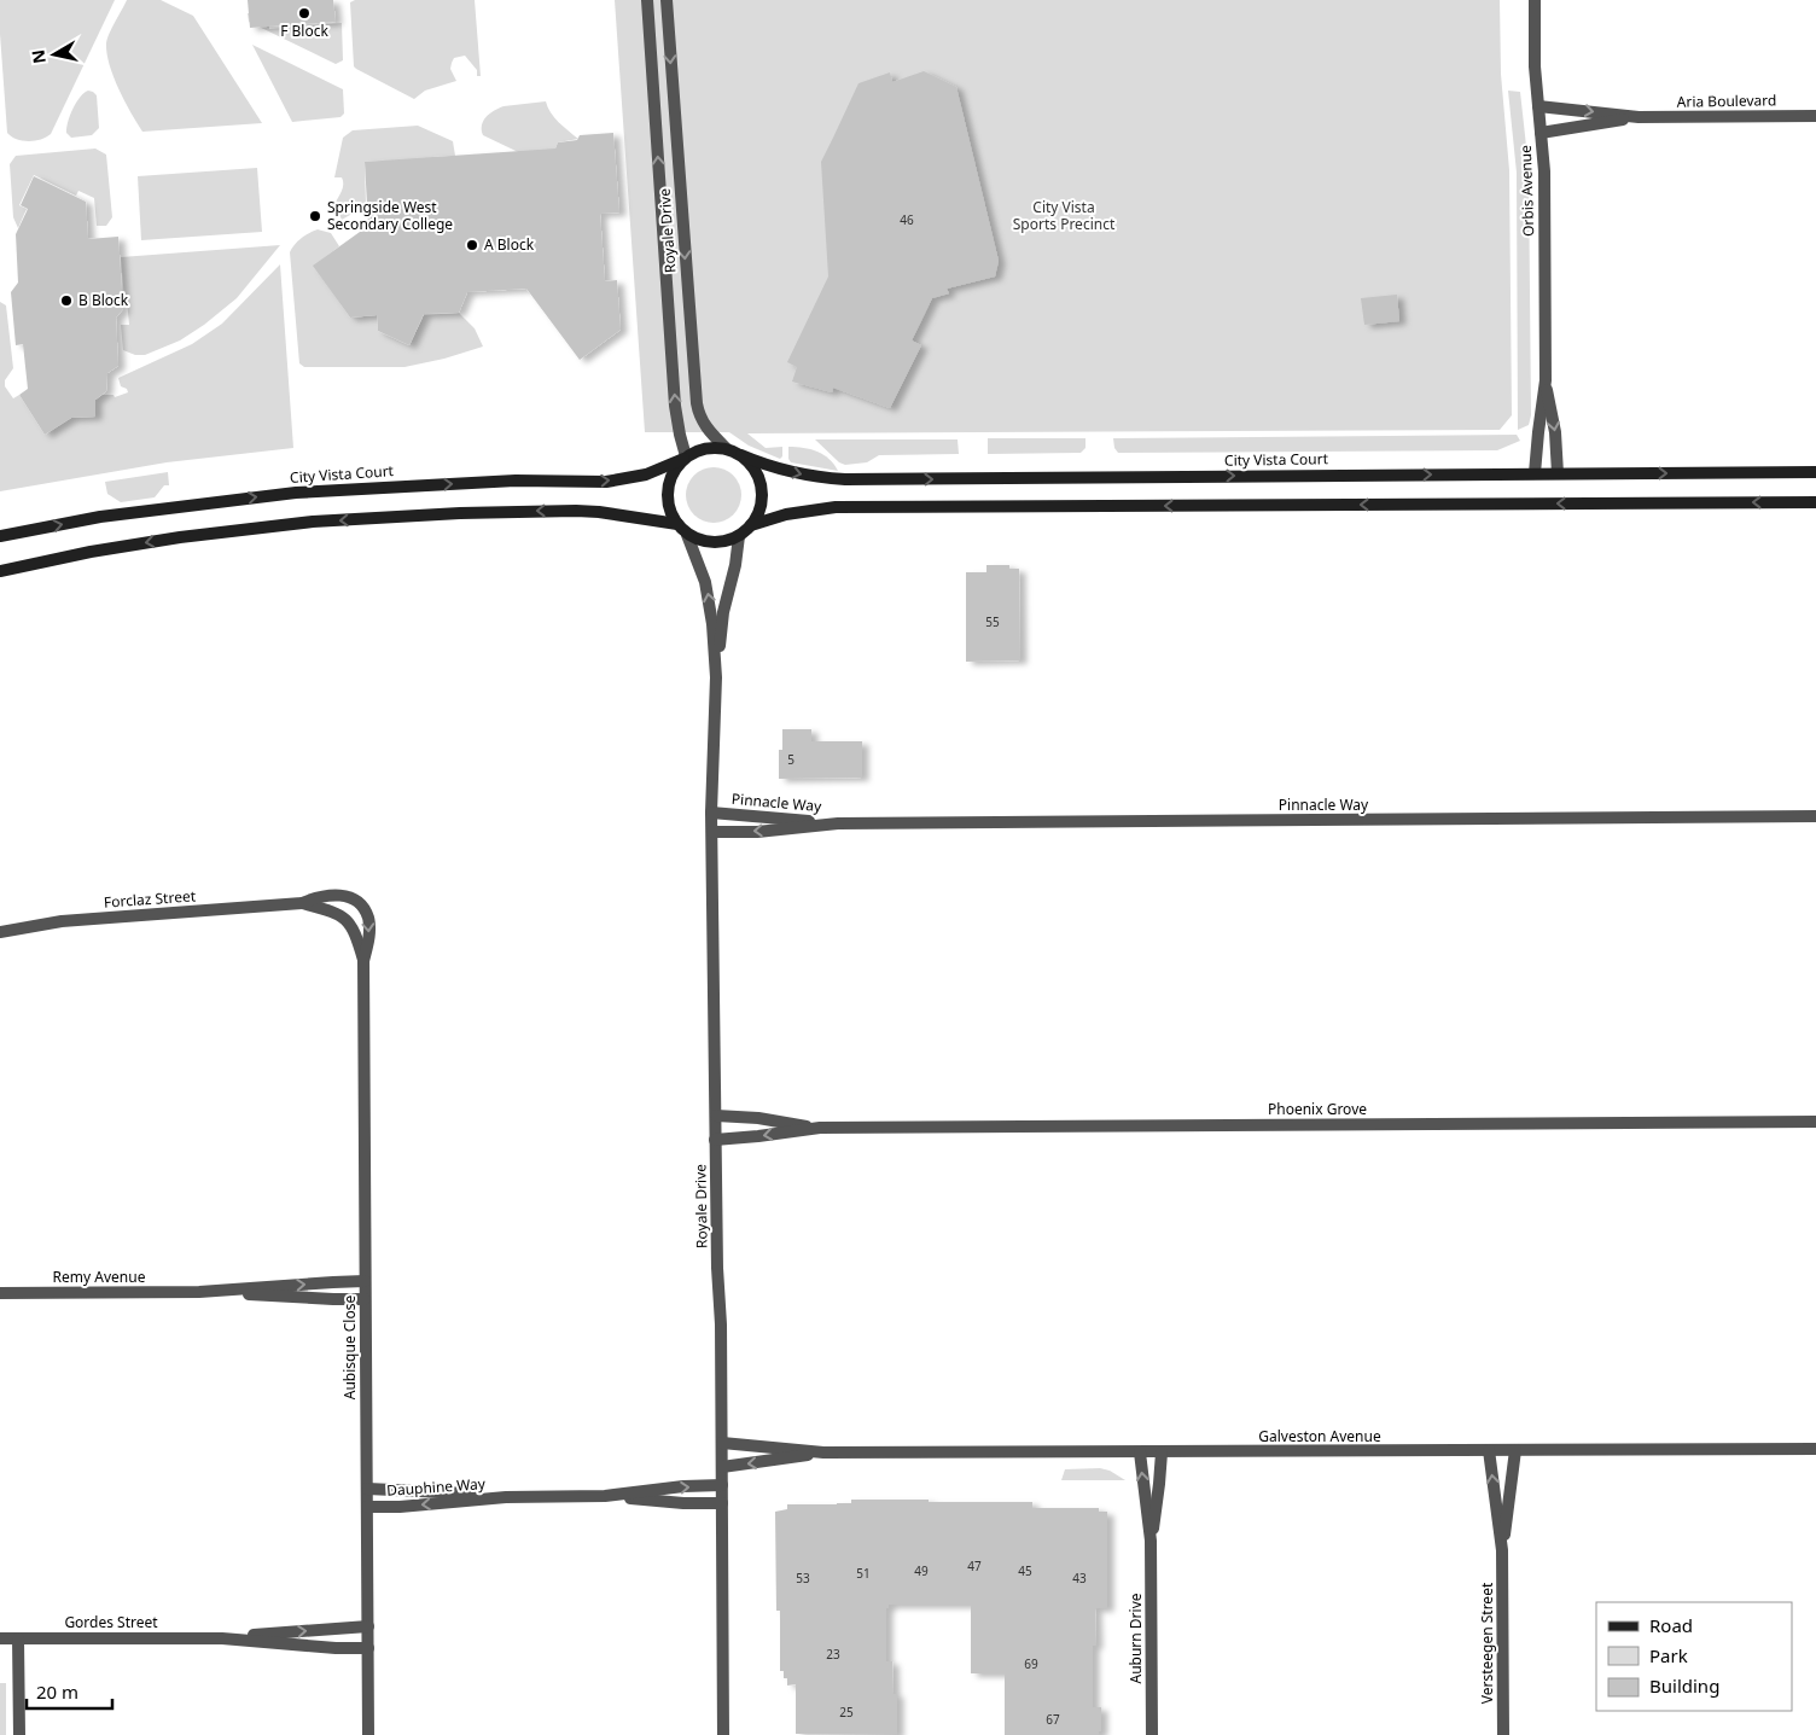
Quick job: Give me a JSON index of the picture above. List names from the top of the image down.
{
  "streets": {
    "street": [
      "Aria Boulevard",
      "Orbis Avenue",
      "Royale Drive",
      "City Vista Court",
      "Pinnacle Way",
      "Forclaz Street",
      "Phoenix Grove",
      "Remy Avenue",
      "Aubisque Close",
      "Galveston Avenue",
      "Dauphine Way",
      "Gordes Street",
      "Auburn Drive",
      "Versteegen Street"
    ]
  },
  "crossings": [
    ["Aria Boulevard", "Orbis Avenue"],
    ["Orbis Avenue", "City Vista Court"],
    ["Royale Drive", "City Vista Court"],
    ["Royale Drive", "Pinnacle Way"],
    ["Royale Drive", "Phoenix Grove"],
    ["Royale Drive", "Galveston Avenue"],
    ["Royale Drive", "Dauphine Way"],
    ["Forclaz Street", "Aubisque Close"],
    ["Remy Avenue", "Aubisque Close"],
    ["Aubisque Close", "Dauphine Way"],
    ["Aubisque Close", "Gordes Street"],
    ["Galveston Avenue", "Auburn Drive"],
    ["Galveston Avenue", "Versteegen Street"]
  ],
  "parks": ["City Vista Sports Precinct"],
  "places": [
    "F Block",
    "Springside West Secondary College",
    "A Block",
    "B Block"
  ],
  "house_numbers": [
    "46",
    "55",
    "5",
    "47",
    "49",
    "45",
    "51",
    "53",
    "43",
    "23",
    "69",
    "25",
    "67"
  ],
  "legend": ["Road", "Park", "Building"],
  "scale_bar": "20 m",
  "north": "left"
}
